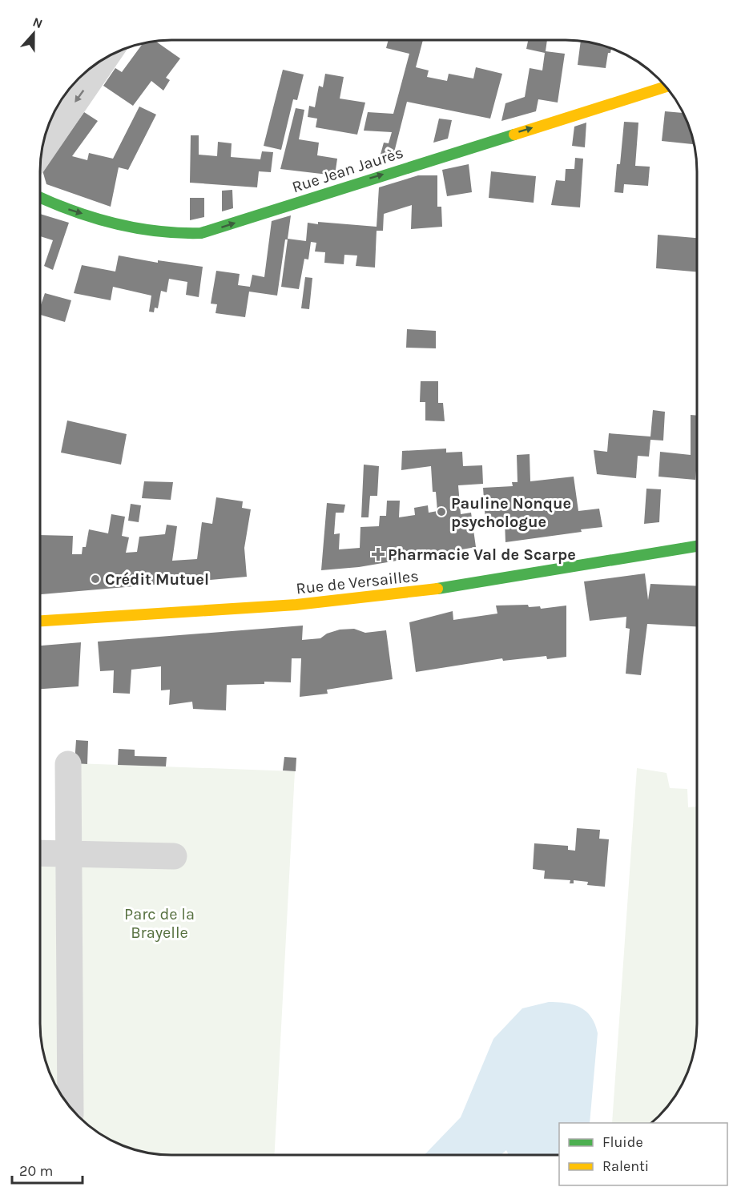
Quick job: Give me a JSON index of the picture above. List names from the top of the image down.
{
  "streets": {
    "street": ["Rue Jean Jaurès", "Rue de Versailles"]
  },
  "one_way": ["Rue Jean Jaurès"],
  "parks": ["Parc de la Brayelle"],
  "places": {
    "other": ["Pauline Nonque psychologue", "Crédit Mutuel"],
    "health": ["Pharmacie Val de Scarpe"]
  },
  "legend": ["Fluide", "Ralenti"],
  "scale_bar": "20 m",
  "north": "top"
}
